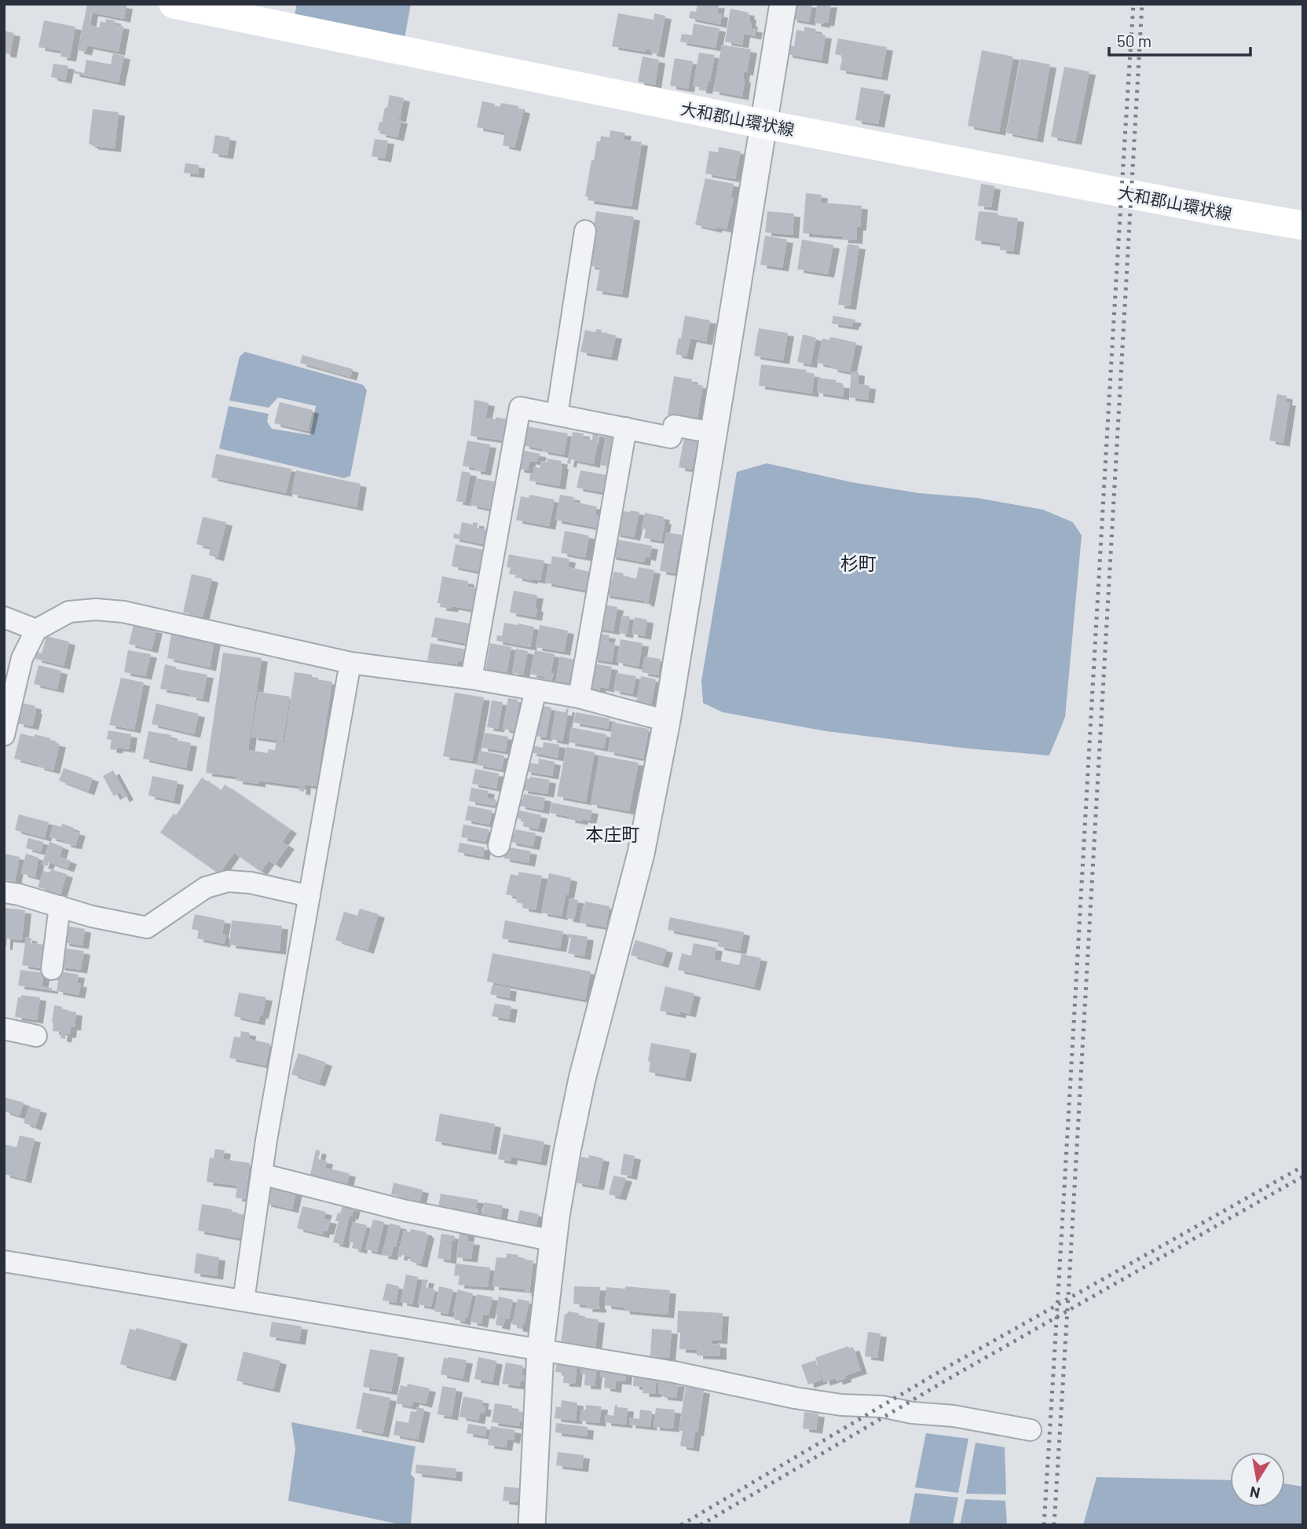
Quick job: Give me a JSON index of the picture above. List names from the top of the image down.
{
  "streets": {
    "main road": ["大和郡山環状線"]
  },
  "districts": ["杉町", "本庄町"],
  "scale_bar": "50 m",
  "north": "bottom"
}
